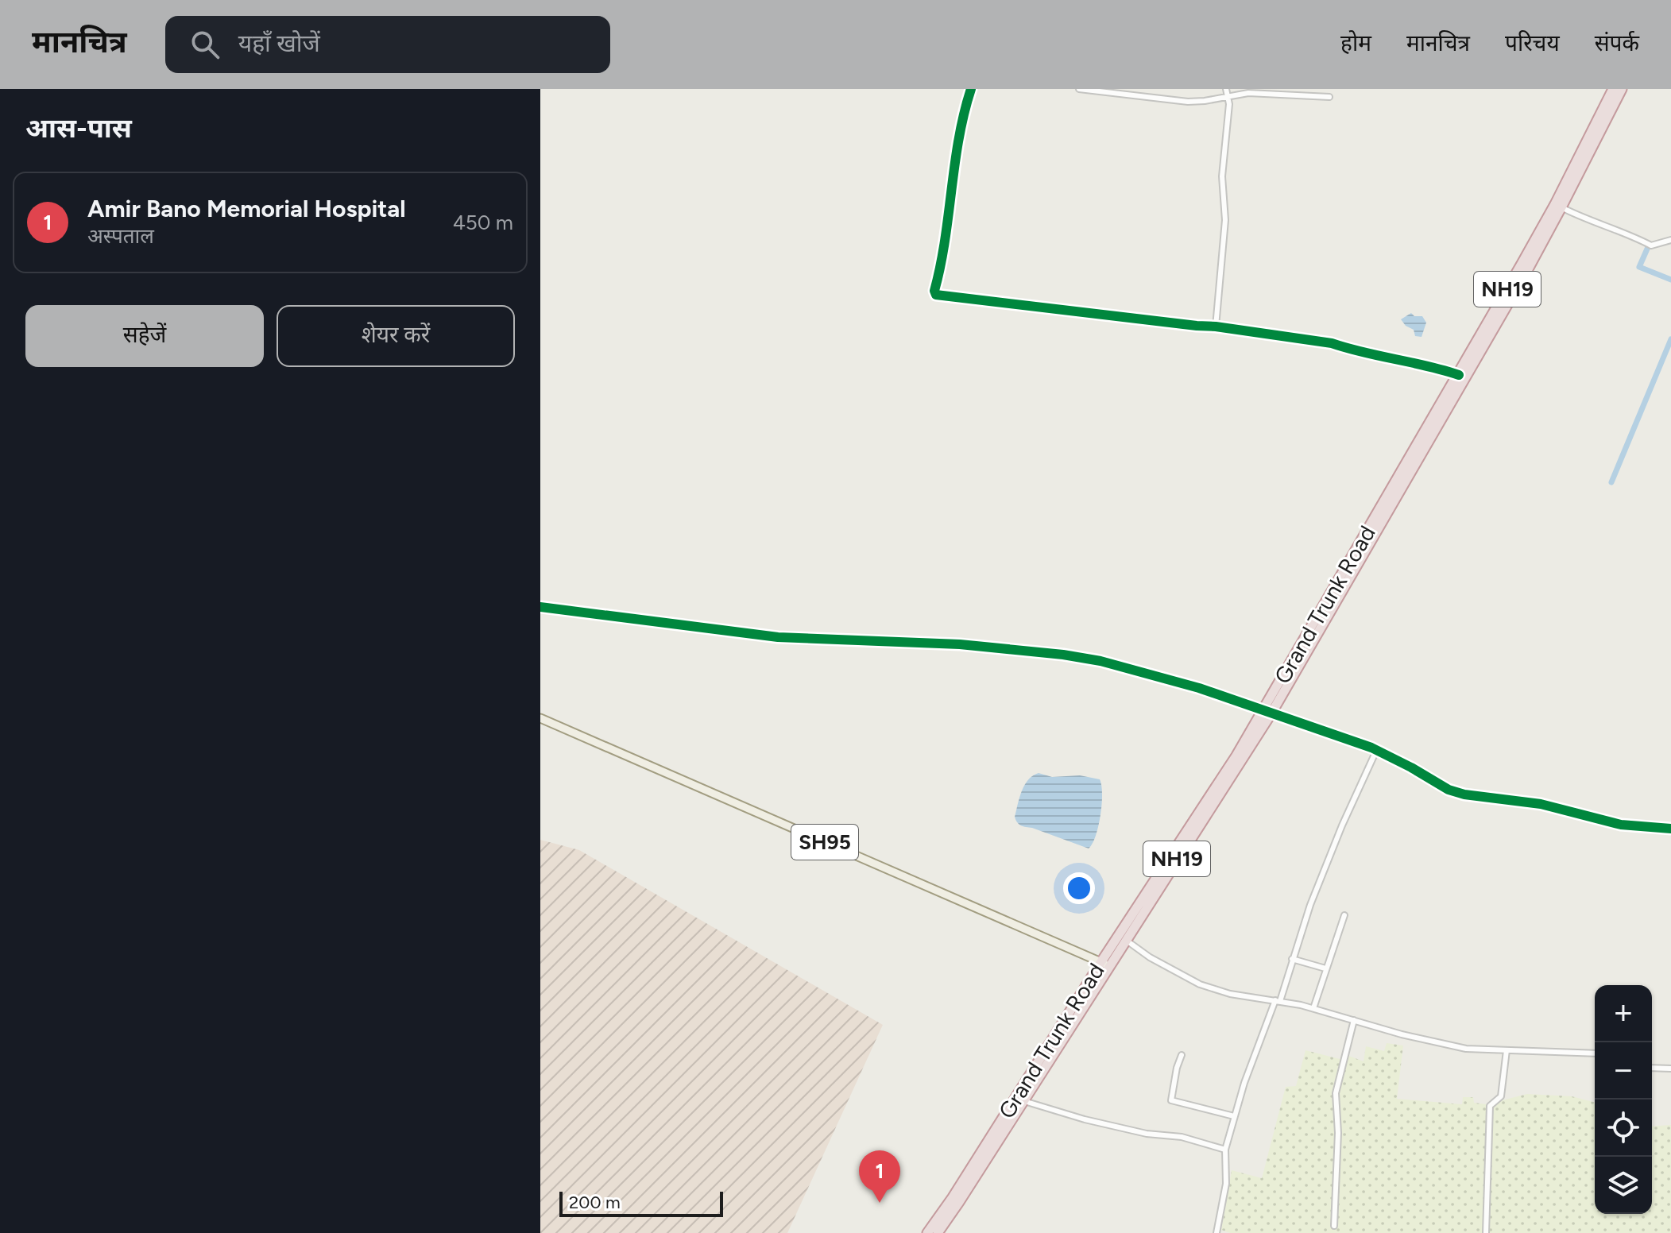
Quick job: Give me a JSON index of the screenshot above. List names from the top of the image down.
{
  "streets": {
    "highway": ["NH19", "Grand Trunk Road"],
    "main road": ["SH95"]
  },
  "crossings": [
    ["Grand Trunk Road", "SH95"]
  ],
  "scale_bar": "200 m",
  "page": {
    "header": "मानचित्र",
    "search": "यहाँ खोजें",
    "nav": [
      "होम",
      "मानचित्र",
      "परिचय",
      "संपर्क"
    ],
    "heading": "आस-पास",
    "list": [
      {
        "mark": "1",
        "name": "Amir Bano Memorial Hospital",
        "note": "अस्पताल",
        "value": "450 m"
      }
    ],
    "buttons": ["सहेजें", "शेयर करें"],
    "map_buttons": ["+", "−"],
    "pins": "1",
    "scale": "200 m"
  }
}
